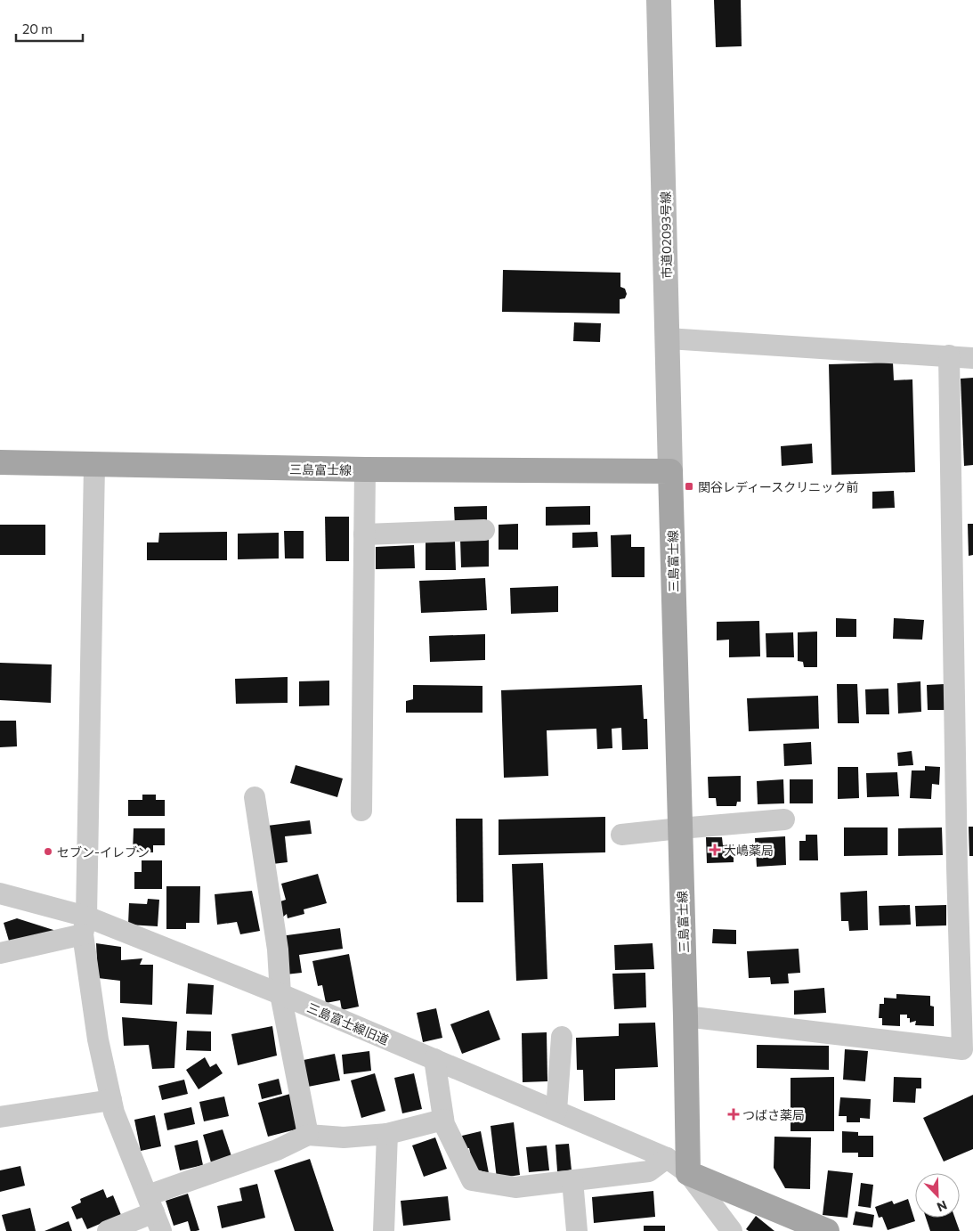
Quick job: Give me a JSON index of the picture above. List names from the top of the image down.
{
  "streets": {
    "main road": ["三島富士線"],
    "street": ["市道02093号線", "三島富士線旧道"]
  },
  "crossings": [
    ["市道02093号線", "三島富士線"],
    ["三島富士線", "三島富士線旧道"]
  ],
  "places": {
    "transit": ["関谷レディースクリニック前"],
    "health": ["大嶋薬局", "つばさ薬局"],
    "other": ["セブン-イレブン"]
  },
  "scale_bar": "20 m",
  "north": "bottom right"
}
